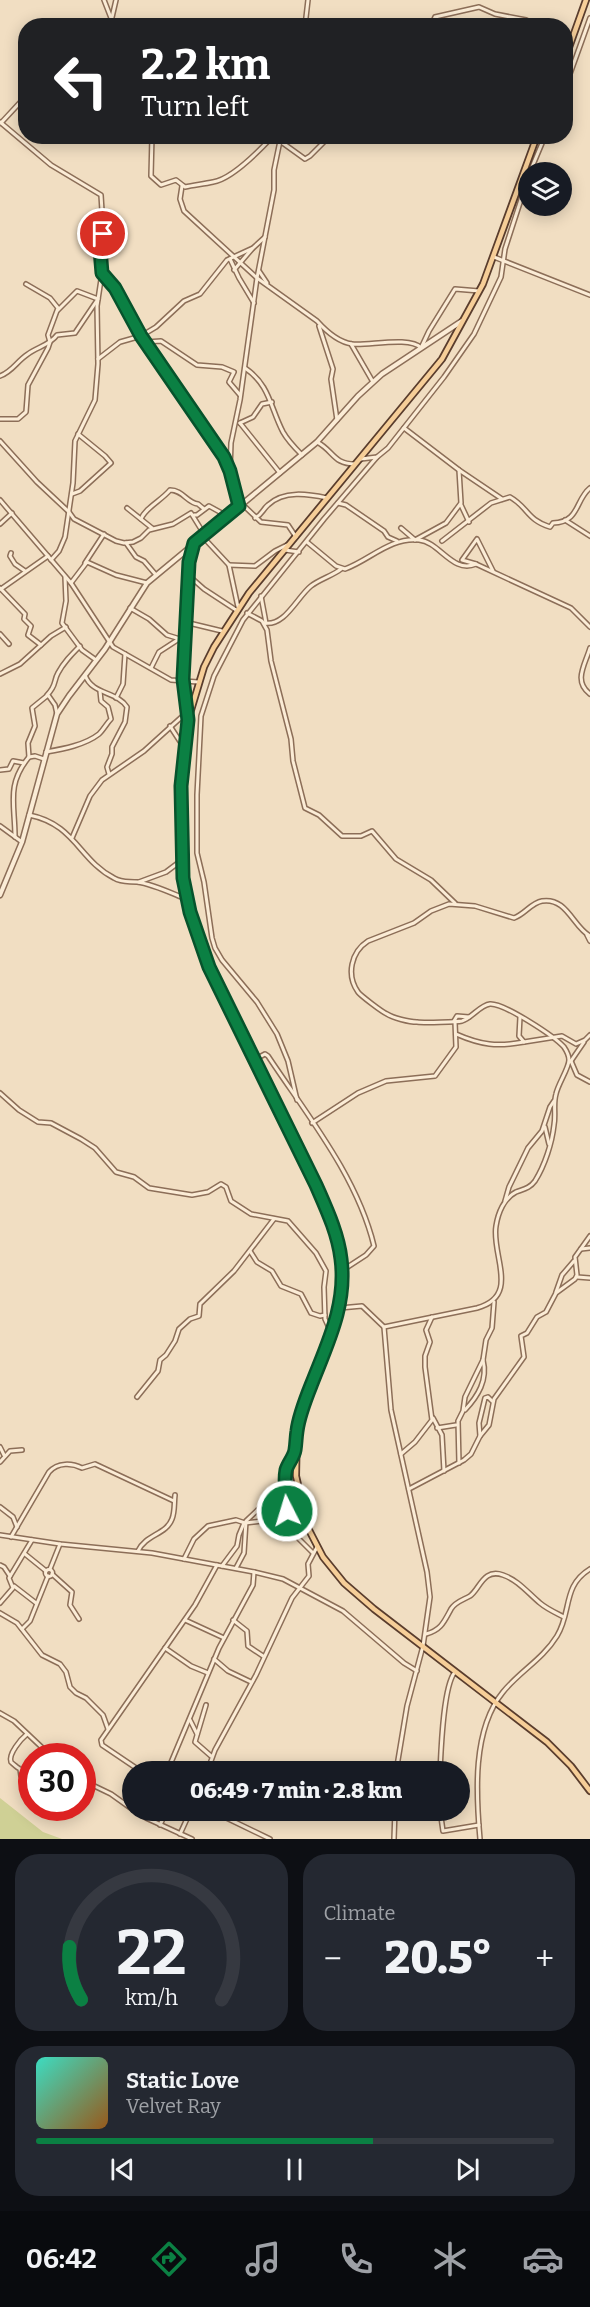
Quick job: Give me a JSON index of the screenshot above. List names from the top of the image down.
{
  "page": {
    "turn": ["2.2 km", "Turn left"],
    "limit": "30",
    "trip": "06:49 · 7 min · 2.8 km",
    "tile": "Climate",
    "heat": ["−", "20.5°", "+"],
    "song": ["Static Love", "Velvet Ray"],
    "tabs": "06:42",
    "gauge": ["22", "km/h"]
  }
}
